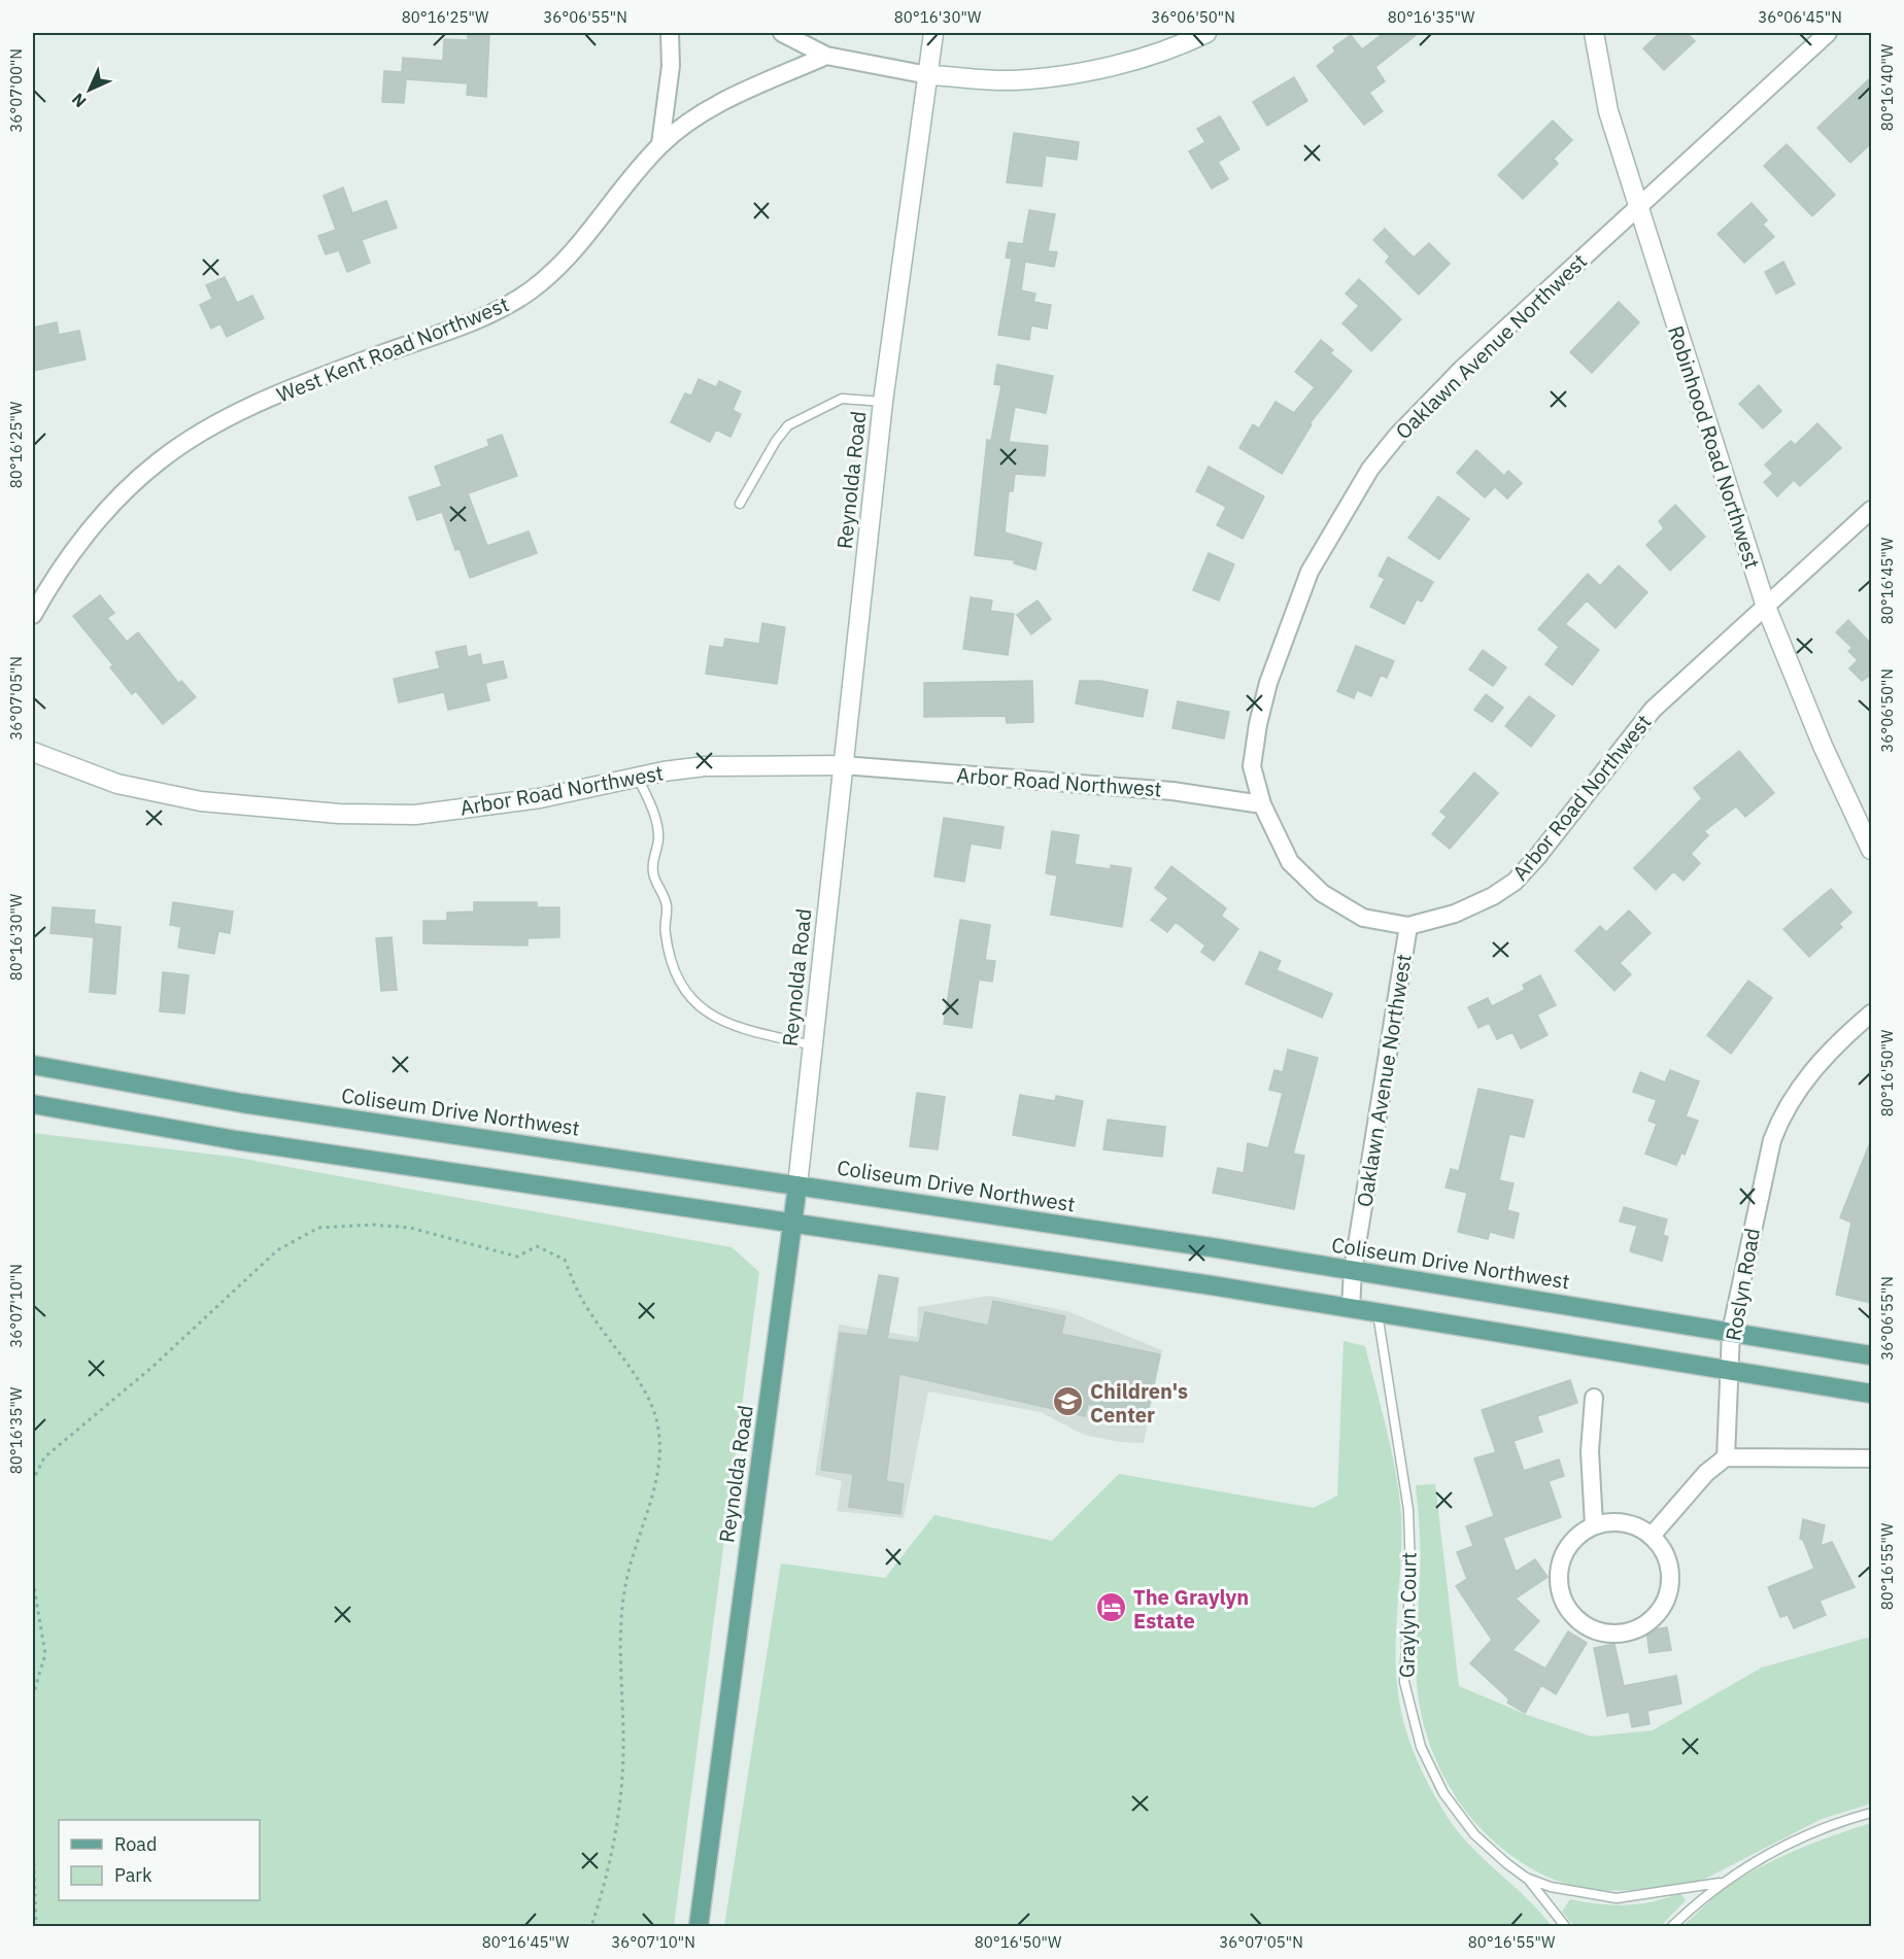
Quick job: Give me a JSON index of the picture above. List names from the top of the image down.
{
  "streets": {
    "main road": ["Reynolda Road", "Coliseum Drive Northwest"],
    "street": [
      "Oaklawn Avenue Northwest",
      "West Kent Road Northwest",
      "Robinhood Road Northwest",
      "Arbor Road Northwest",
      "Roslyn Road"
    ],
    "lane": ["Graylyn Court"]
  },
  "crossings": [
    ["Oaklawn Avenue Northwest", "Robinhood Road Northwest"],
    ["Oaklawn Avenue Northwest", "Arbor Road Northwest"],
    ["Oaklawn Avenue Northwest", "Coliseum Drive Northwest"],
    ["Robinhood Road Northwest", "Arbor Road Northwest"],
    ["Reynolda Road", "Arbor Road Northwest"],
    ["Reynolda Road", "Coliseum Drive Northwest"],
    ["Coliseum Drive Northwest", "Roslyn Road"]
  ],
  "places": {
    "school or university": ["Children's Center"],
    "hotel": ["The Graylyn Estate"]
  },
  "legend": ["Road", "Park"],
  "north": "bottom left",
  "coordinates": [
    "80°16'25\"W",
    "36°06'55\"N",
    "80°16'30\"W",
    "36°06'50\"N",
    "80°16'35\"W",
    "36°06'45\"N",
    "80°16'40\"W",
    "36°07'00\"N",
    "80°16'45\"W",
    "36°07'05\"N",
    "80°16'50\"W",
    "36°07'10\"N",
    "80°16'55\"W"
  ]
}
